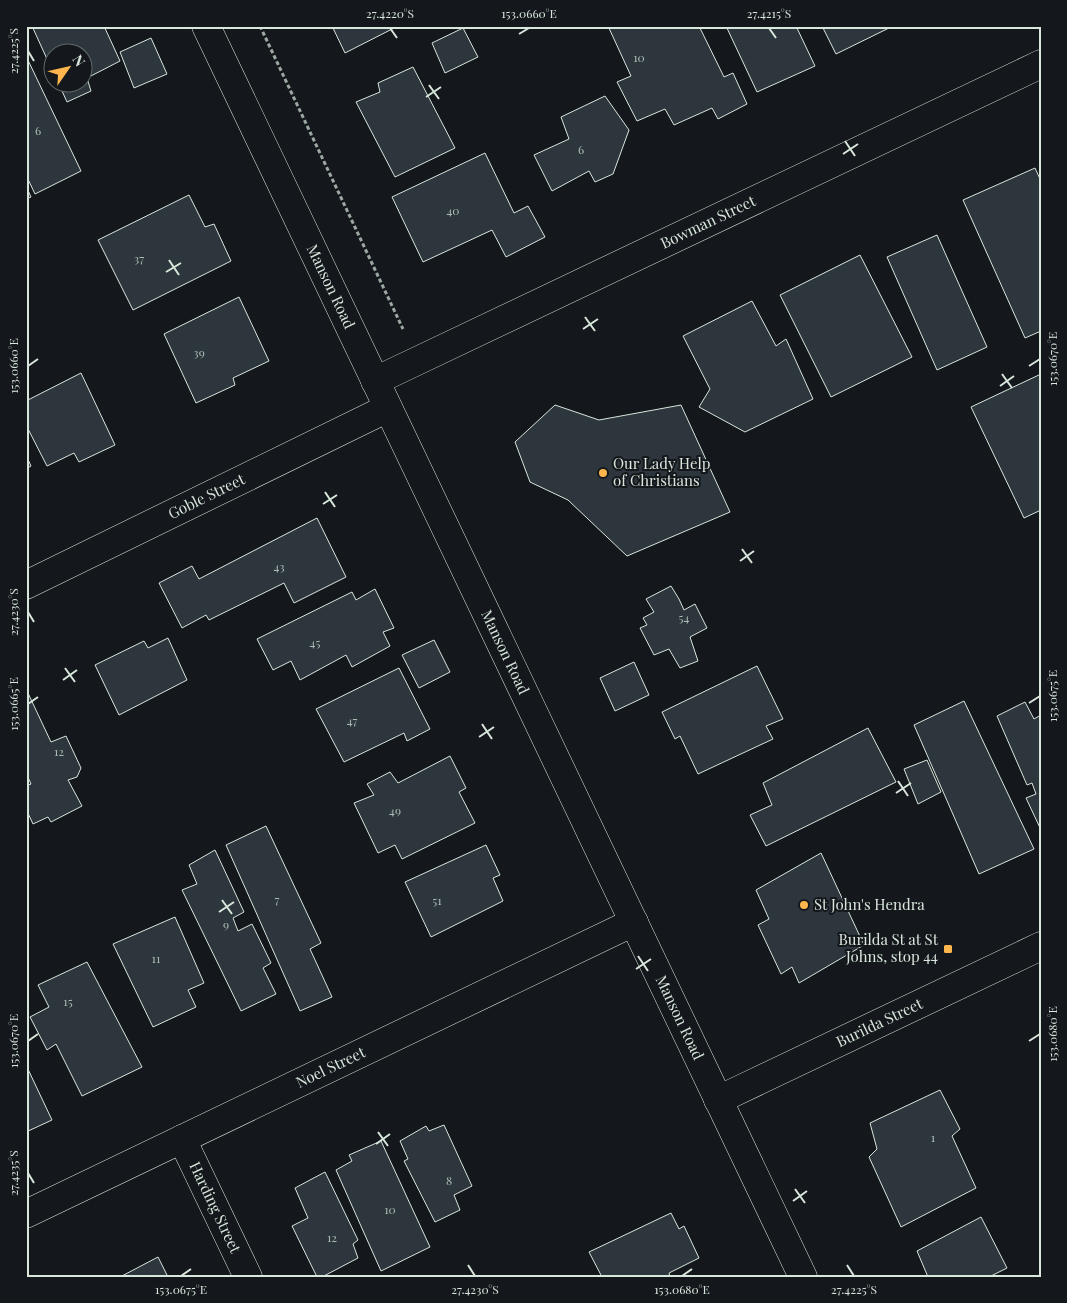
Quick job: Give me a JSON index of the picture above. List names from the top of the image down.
{
  "streets": {
    "street": [
      "Bowman Street",
      "Manson Road",
      "Goble Street",
      "Burilda Street",
      "Noel Street",
      "Harding Street"
    ]
  },
  "crossings": [
    ["Bowman Street", "Manson Road"],
    ["Manson Road", "Goble Street"],
    ["Manson Road", "Burilda Street"],
    ["Manson Road", "Noel Street"],
    ["Noel Street", "Harding Street"]
  ],
  "places": {
    "other": ["Our Lady Help of Christians", "St John's Hendra"],
    "transit": ["Burilda St at St Johns, stop 44"]
  },
  "house_numbers": [
    "10",
    "6",
    "6",
    "40",
    "37",
    "39",
    "43",
    "54",
    "45",
    "47",
    "12",
    "49",
    "7",
    "51",
    "9",
    "11",
    "15",
    "1",
    "8",
    "10",
    "12"
  ],
  "north": "top right",
  "coordinates": [
    "27.4220°S",
    "153.0660°E",
    "27.4215°S",
    "27.4225°S",
    "153.0670°E",
    "27.4230°S",
    "153.0675°E",
    "153.0665°E",
    "153.0680°E",
    "27.4235°S"
  ]
}
